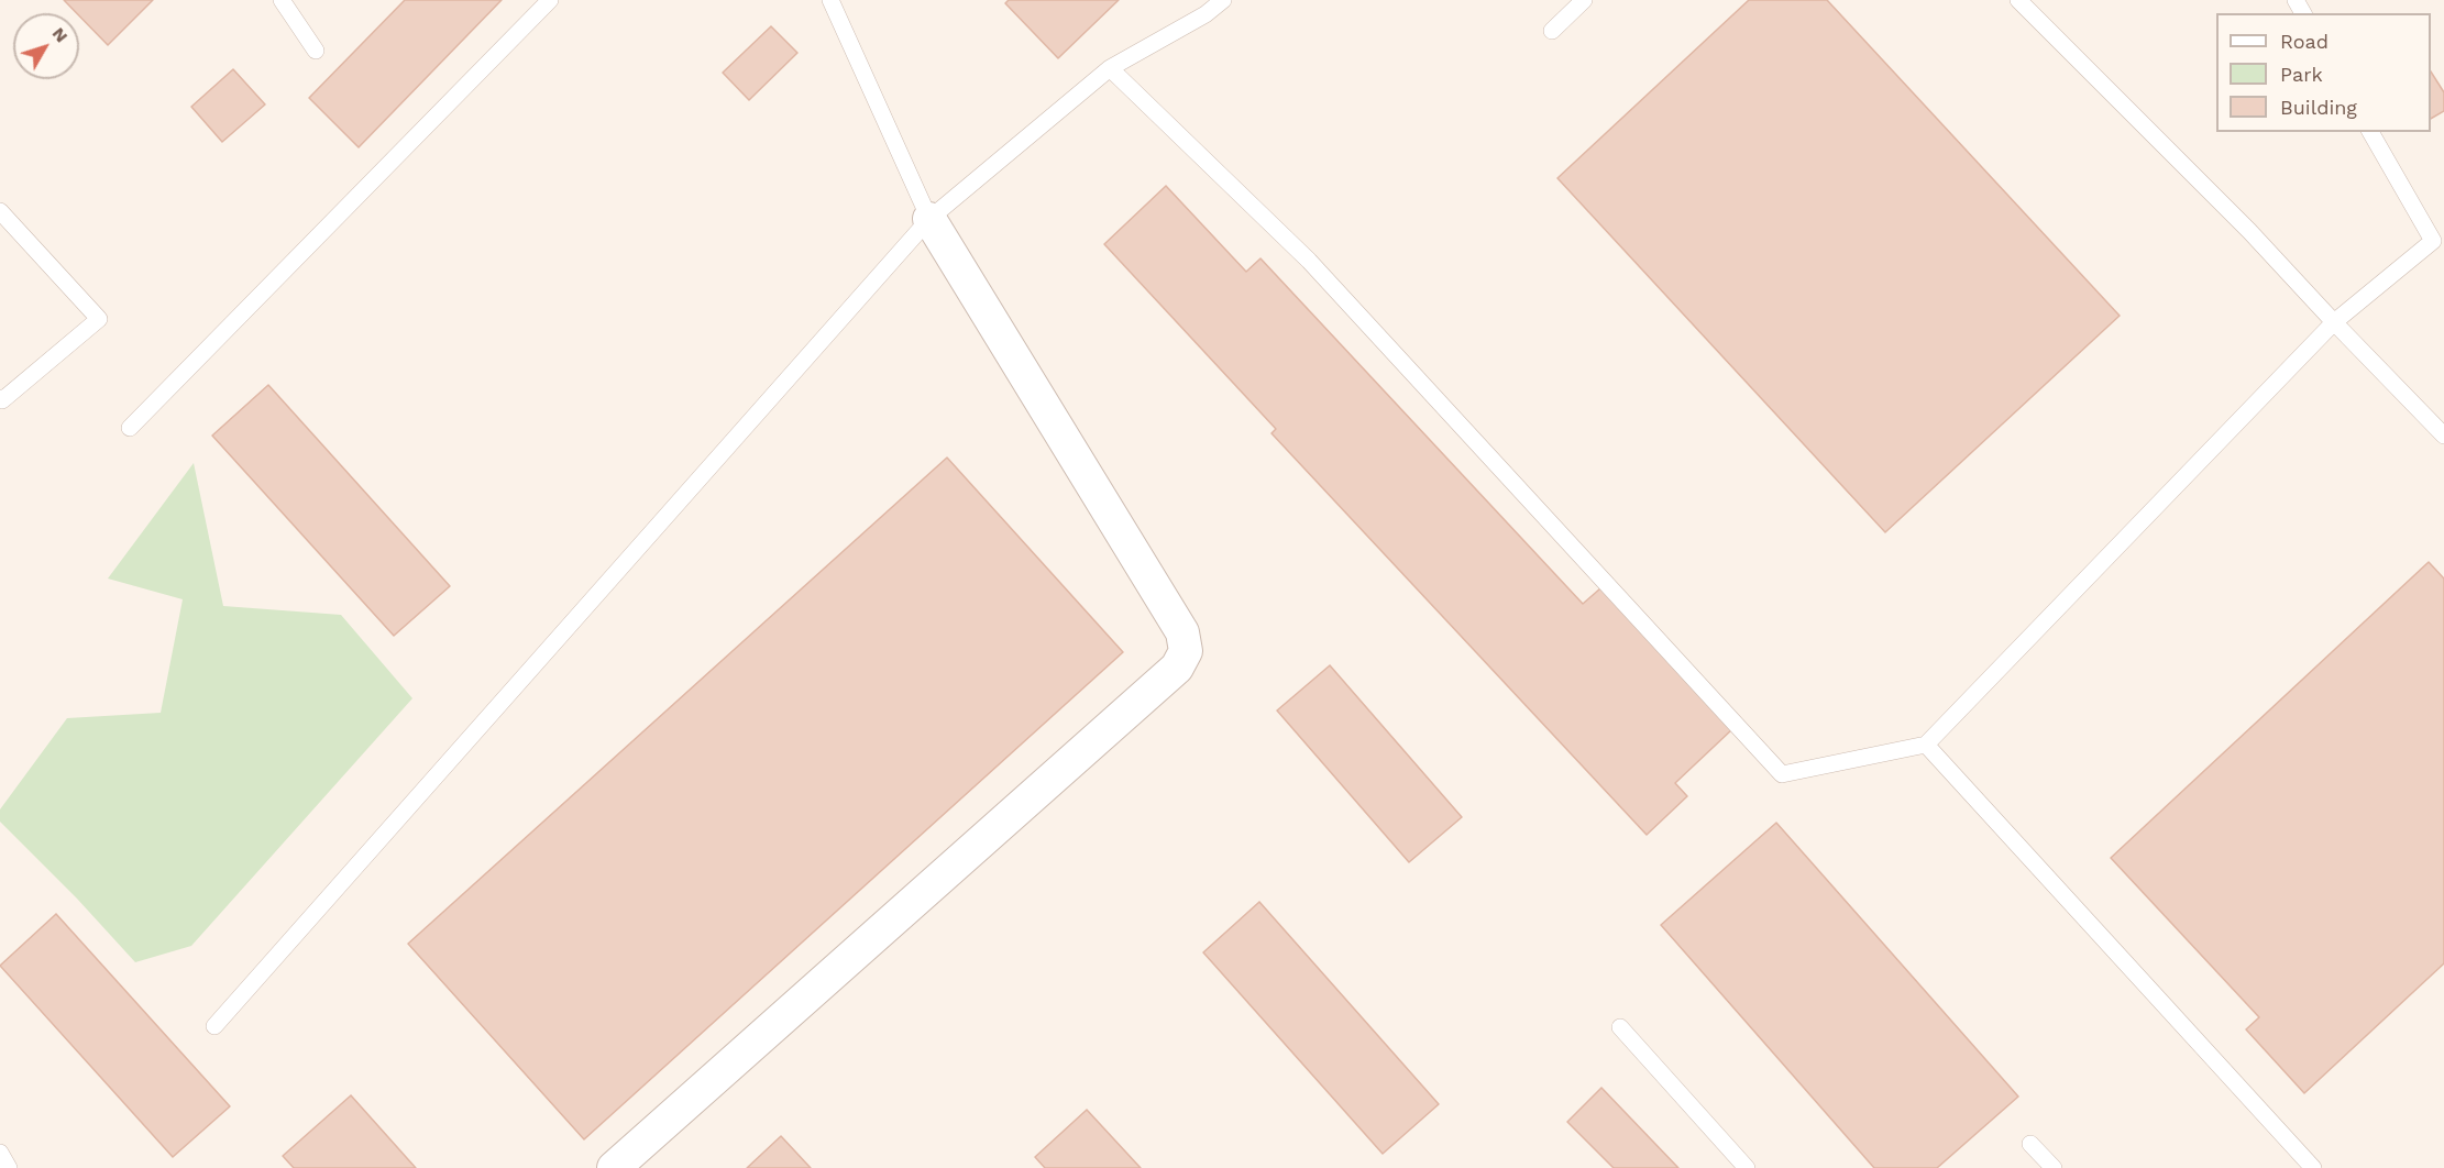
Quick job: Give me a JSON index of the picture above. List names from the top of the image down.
{
  "legend": ["Road", "Park", "Building"],
  "north": "top right"
}
